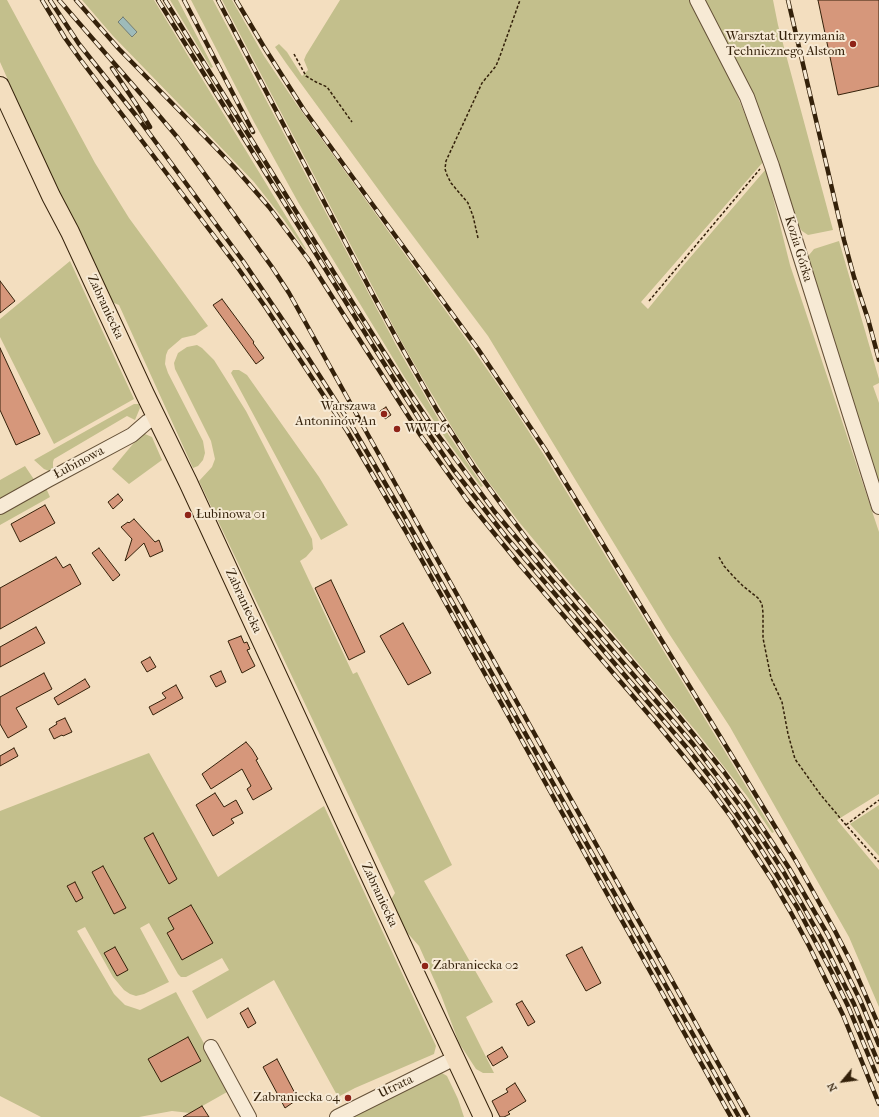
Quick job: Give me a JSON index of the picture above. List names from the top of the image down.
{
  "streets": {
    "main road": ["Zabraniecka"],
    "street": ["Kozia Górka", "Łubinowa", "Utrata"]
  },
  "crossings": [
    ["Zabraniecka", "Łubinowa"],
    ["Zabraniecka", "Utrata"]
  ],
  "places": [
    "Warsztat Utrzymania Technicznego Alstom",
    "Warszawa Antoninów An",
    "WWT6",
    "Łubinowa 01",
    "Zabraniecka 02",
    "Zabraniecka 04"
  ],
  "north": "bottom left"
}
